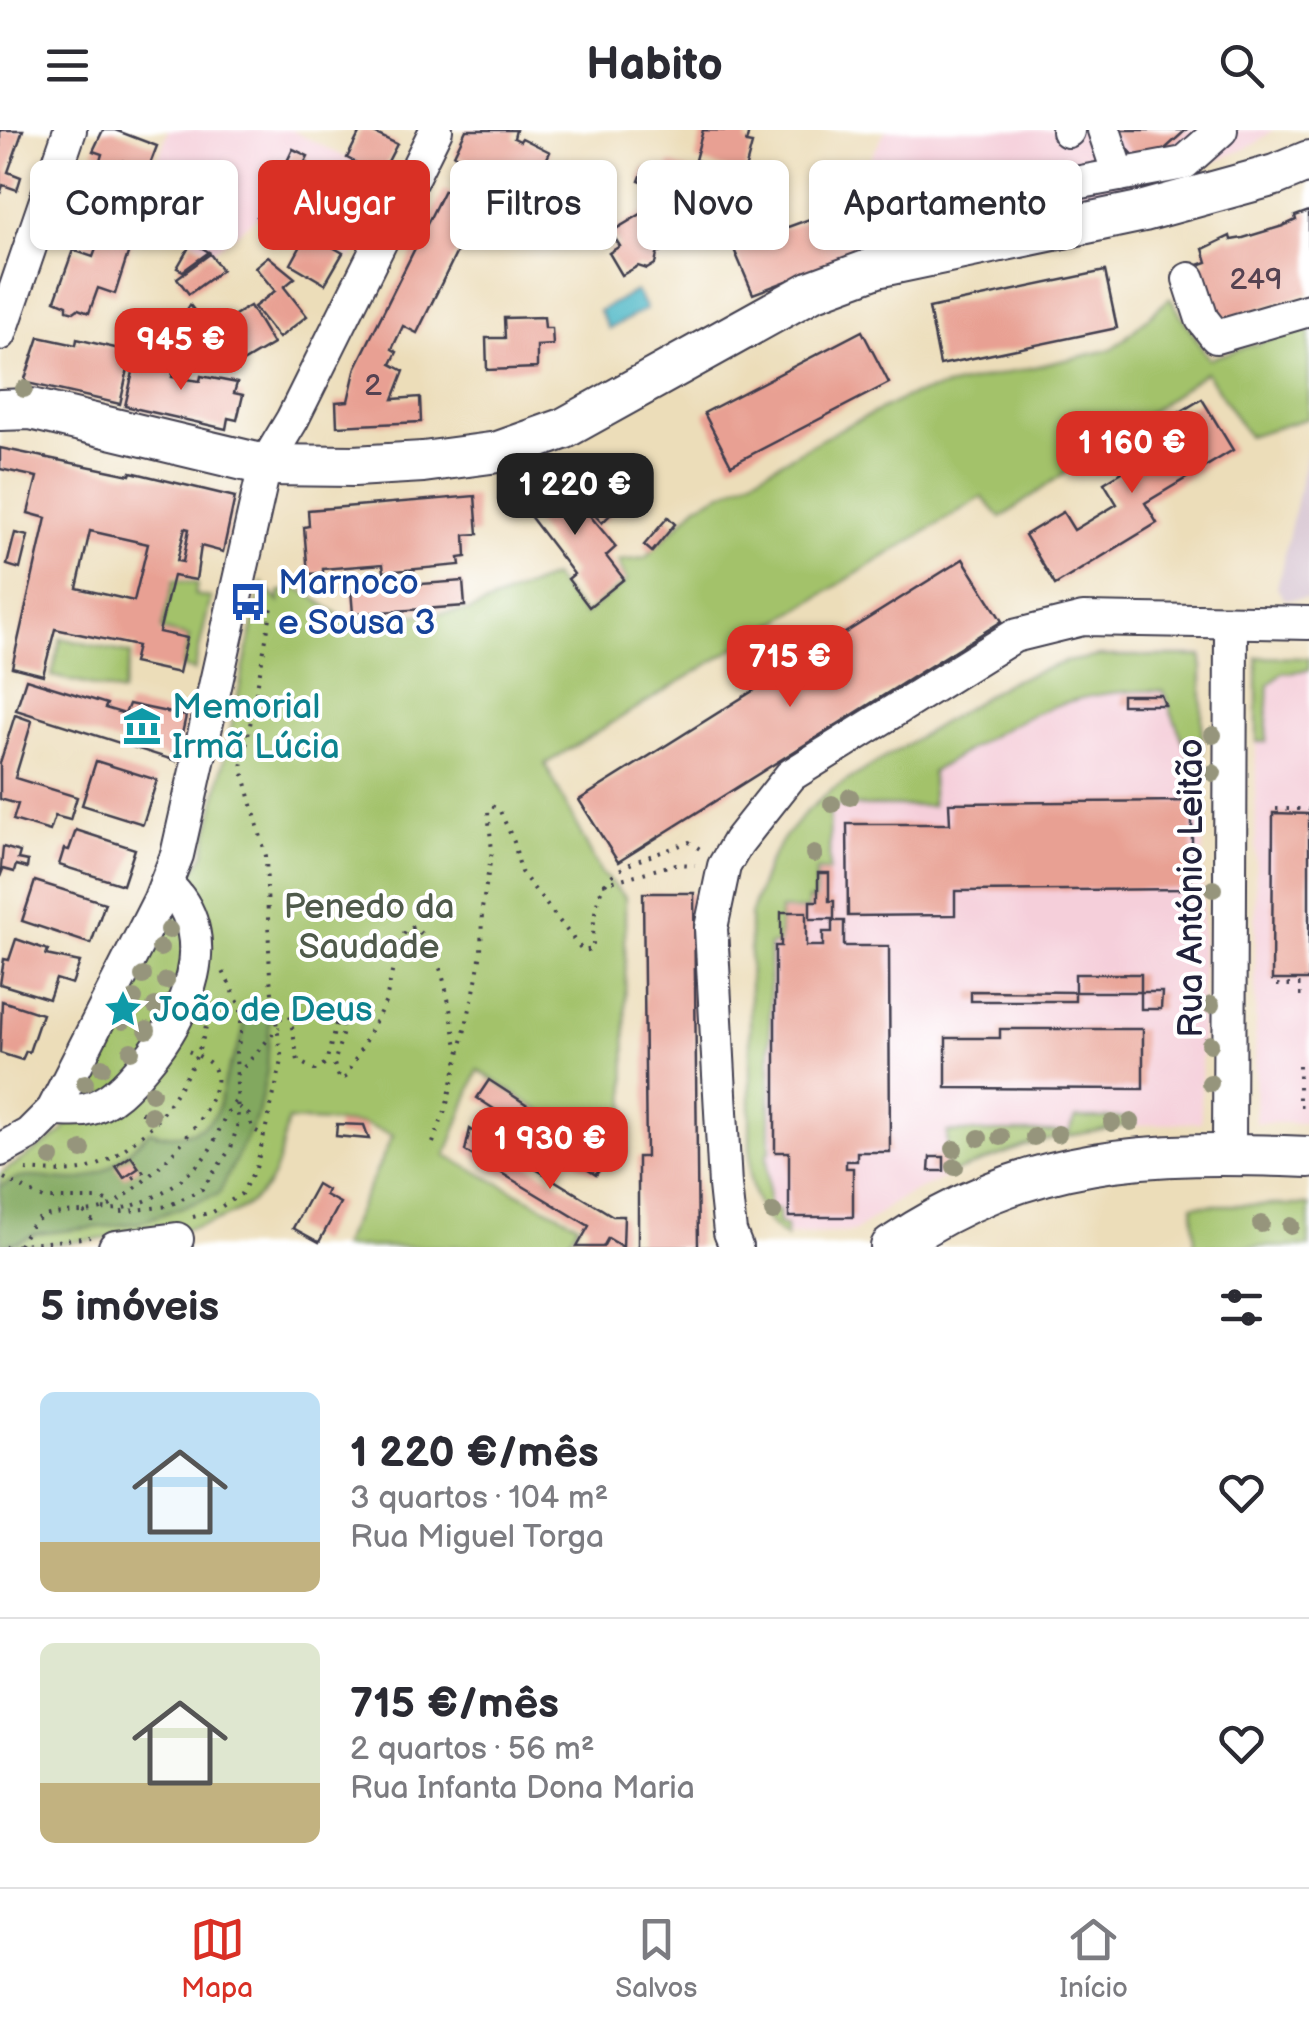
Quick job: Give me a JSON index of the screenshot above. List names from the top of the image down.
{
  "streets": {
    "street": ["Rua António Leitão"]
  },
  "parks": ["Penedo da Saudade"],
  "places": {
    "bus stop": ["Marnoco e Sousa 3"],
    "museum": ["Memorial Irmã Lúcia"],
    "place": ["João de Deus"]
  },
  "house_numbers": ["249", "2"],
  "page": {
    "header": "Habito",
    "chip": [
      "Comprar",
      "Alugar",
      "Filtros",
      "Novo",
      "Apartamento"
    ],
    "price": [
      "945 €",
      "1 160 €",
      "1 220 €",
      "715 €",
      "1 930 €"
    ],
    "heading": "5 imóveis",
    "list": [
      {
        "name": "1 220 €/mês",
        "note": "3 quartos · 104 m² · Rua Miguel Torga"
      },
      {
        "name": "715 €/mês",
        "note": "2 quartos · 56 m² · Rua Infanta Dona Maria"
      }
    ],
    "tabs": ["Mapa", "Salvos", "Início"]
  }
}
